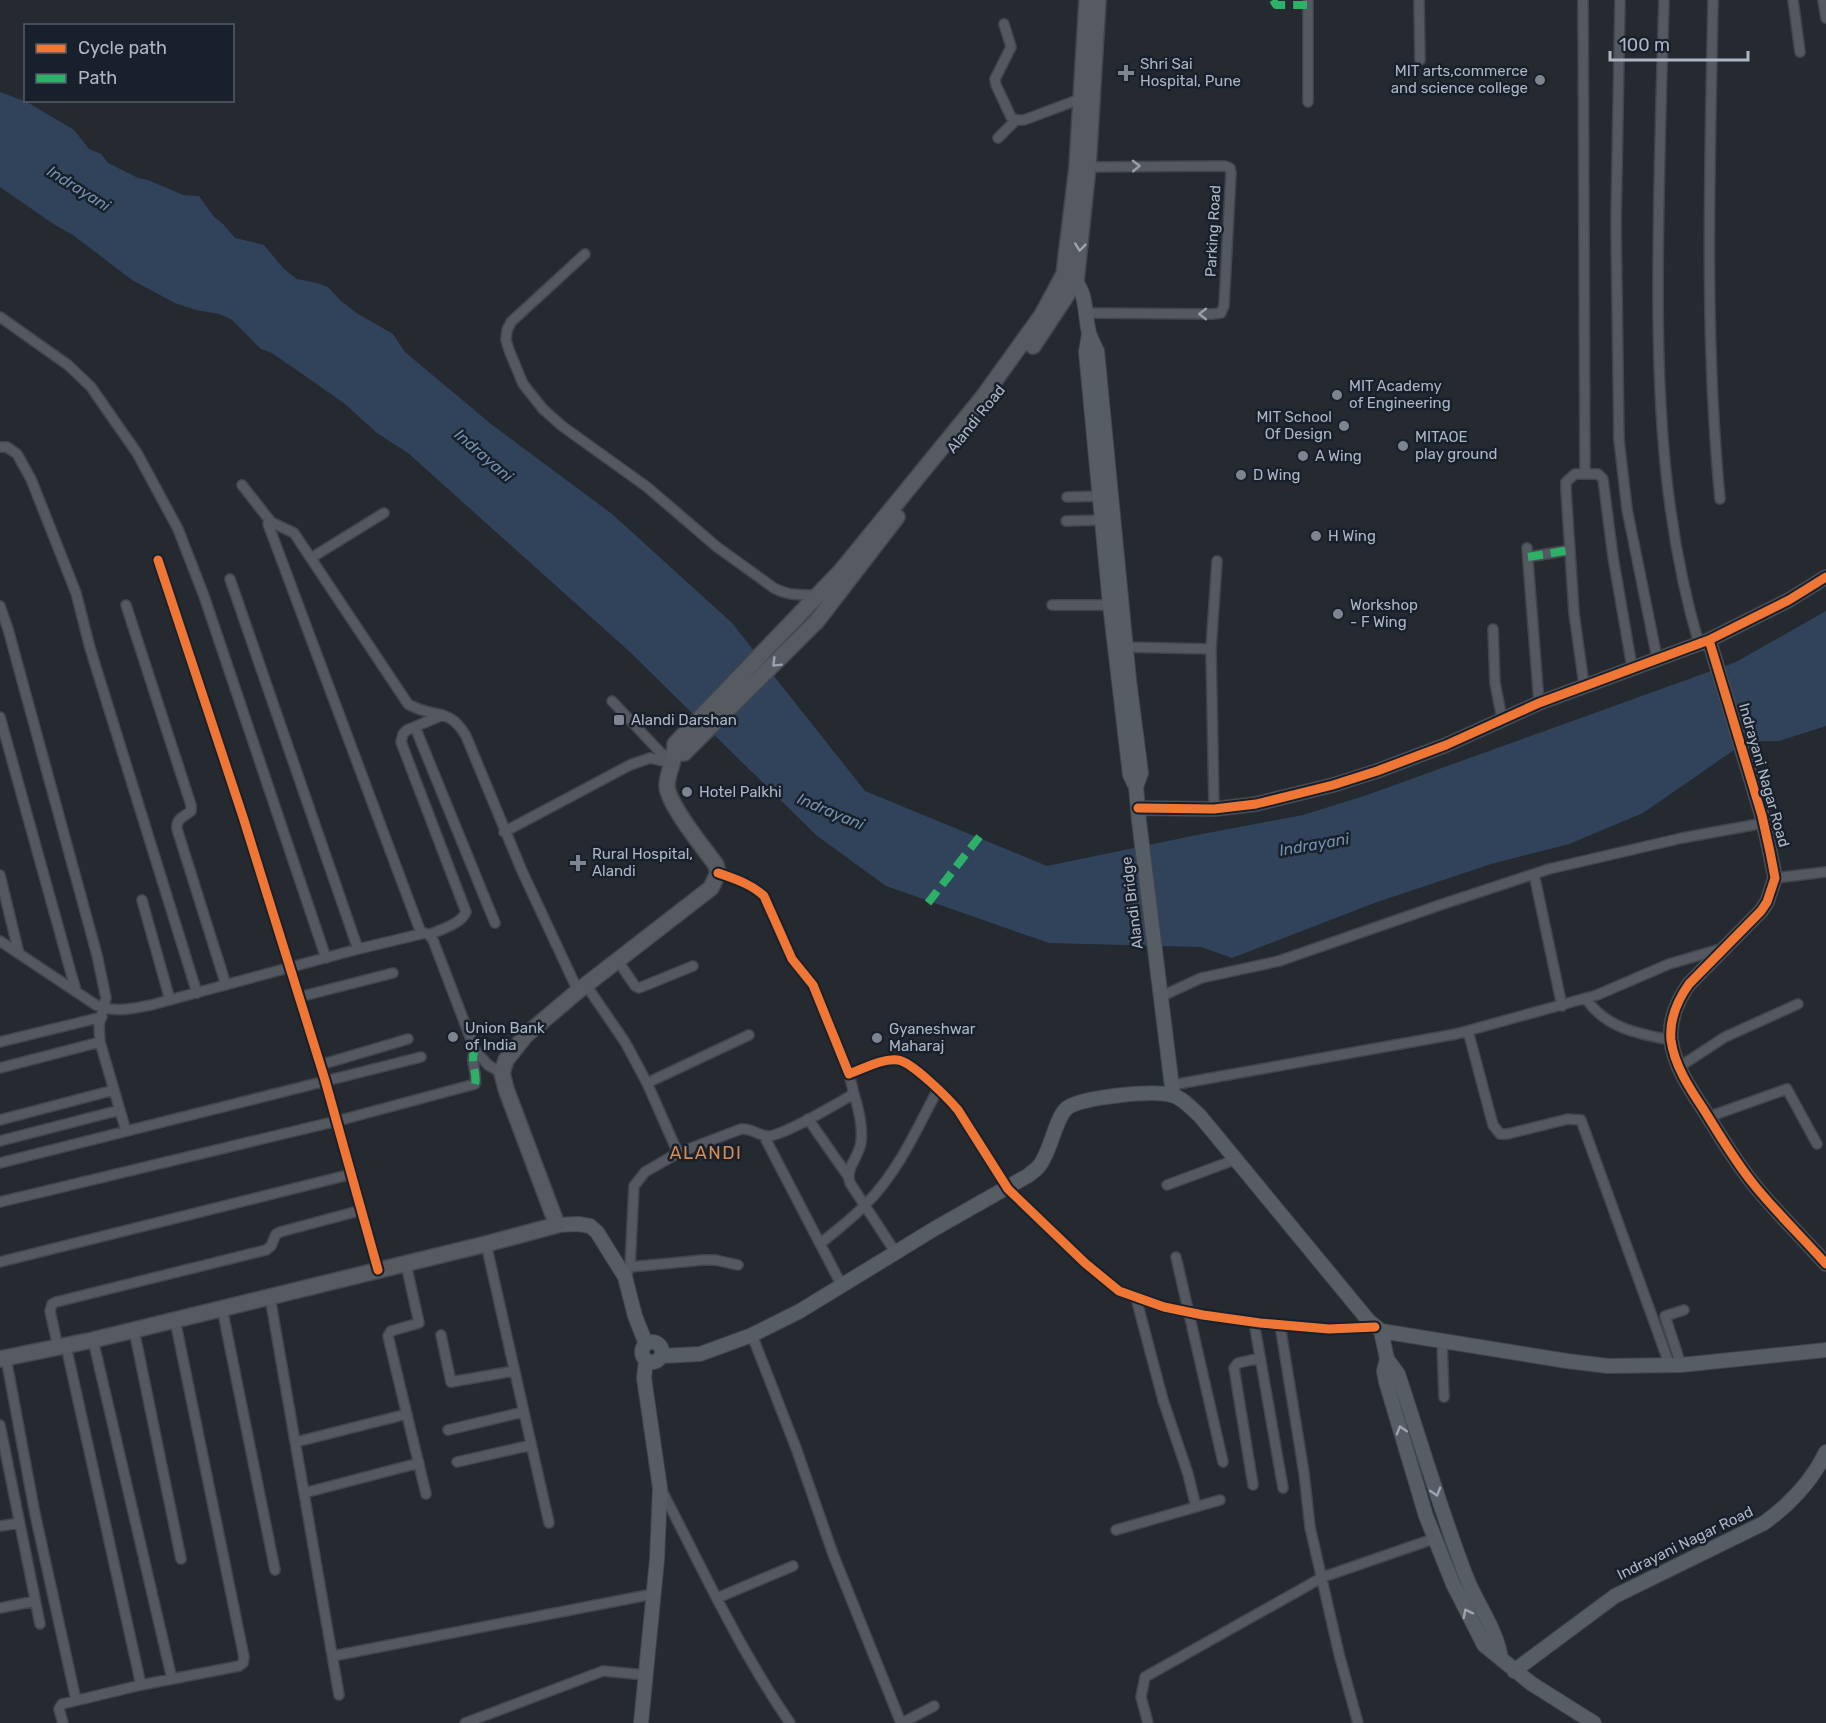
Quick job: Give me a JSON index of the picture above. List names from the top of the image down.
{
  "streets": {
    "main road": ["Alandi Road", "Indrayani Nagar Road", "Alandi Bridge"],
    "street": ["Parking Road"]
  },
  "crossings": [
    ["Parking Road", "Alandi Road"],
    ["Parking Road", "Alandi Bridge"],
    ["Alandi Road", "Alandi Bridge"]
  ],
  "districts": ["ALANDI"],
  "water": ["Indrayani"],
  "places": {
    "health": ["Shri Sai Hospital, Pune", "Rural Hospital, Alandi"],
    "other": [
      "MIT arts,commerce and science college",
      "MIT Academy of Engineering",
      "MIT School Of Design",
      "MITAOE play ground",
      "A Wing",
      "D Wing",
      "H Wing",
      "Workshop - F Wing",
      "Hotel Palkhi",
      "Union Bank of India",
      "Gyaneshwar Maharaj"
    ],
    "transit": ["Alandi Darshan"]
  },
  "legend": ["Cycle path", "Path"],
  "scale_bar": "100 m"
}
